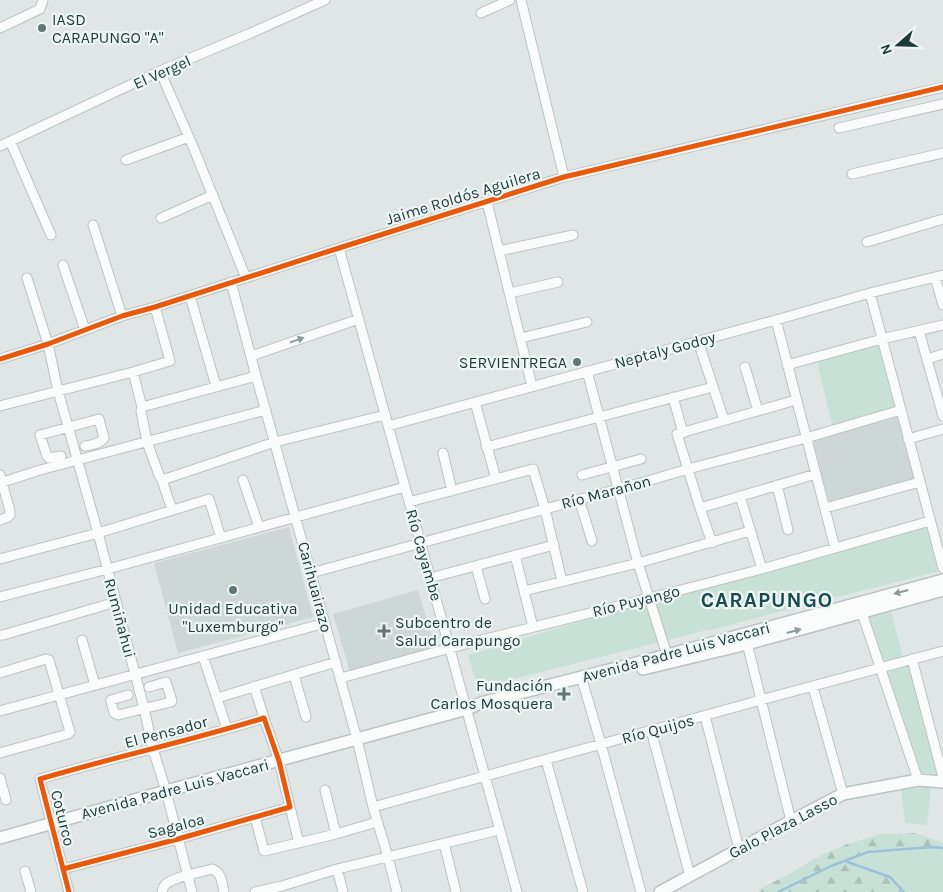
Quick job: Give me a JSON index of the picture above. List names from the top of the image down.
{
  "streets": {
    "main road": ["Avenida Padre Luis Vaccari", "Galo Plaza Lasso"],
    "street": [
      "El Vergel",
      "Jaime Roldós Aguilera",
      "Neptaly Godoy",
      "Río Marañon",
      "Río Cayambe",
      "Carihuairazo",
      "Río Puyango",
      "Rumiñahui",
      "Río Quijos",
      "El Pensador",
      "Coturco",
      "Sagaloa"
    ]
  },
  "crossings": [
    ["Jaime Roldós Aguilera", "Río Cayambe"],
    ["Jaime Roldós Aguilera", "Carihuairazo"],
    ["Jaime Roldós Aguilera", "Rumiñahui"],
    ["Neptaly Godoy", "Río Cayambe"],
    ["Río Marañon", "Río Cayambe"],
    ["Río Marañon", "Carihuairazo"],
    ["Río Cayambe", "Río Puyango"],
    ["Río Cayambe", "Avenida Padre Luis Vaccari"],
    ["Río Cayambe", "Río Quijos"],
    ["Carihuairazo", "Río Puyango"],
    ["Carihuairazo", "Avenida Padre Luis Vaccari"],
    ["Carihuairazo", "Río Quijos"],
    ["Rumiñahui", "Avenida Padre Luis Vaccari"],
    ["Rumiñahui", "El Pensador"],
    ["Rumiñahui", "Sagaloa"],
    ["Avenida Padre Luis Vaccari", "Coturco"],
    ["El Pensador", "Coturco"],
    ["Coturco", "Sagaloa"]
  ],
  "districts": ["CARAPUNGO"],
  "places": {
    "other": ["IASD CARAPUNGO \"A\"", "SERVIENTREGA", "Unidad Educativa \"Luxemburgo\""],
    "health": ["Subcentro de Salud Carapungo", "Fundación Carlos Mosquera"]
  },
  "north": "left"
}
